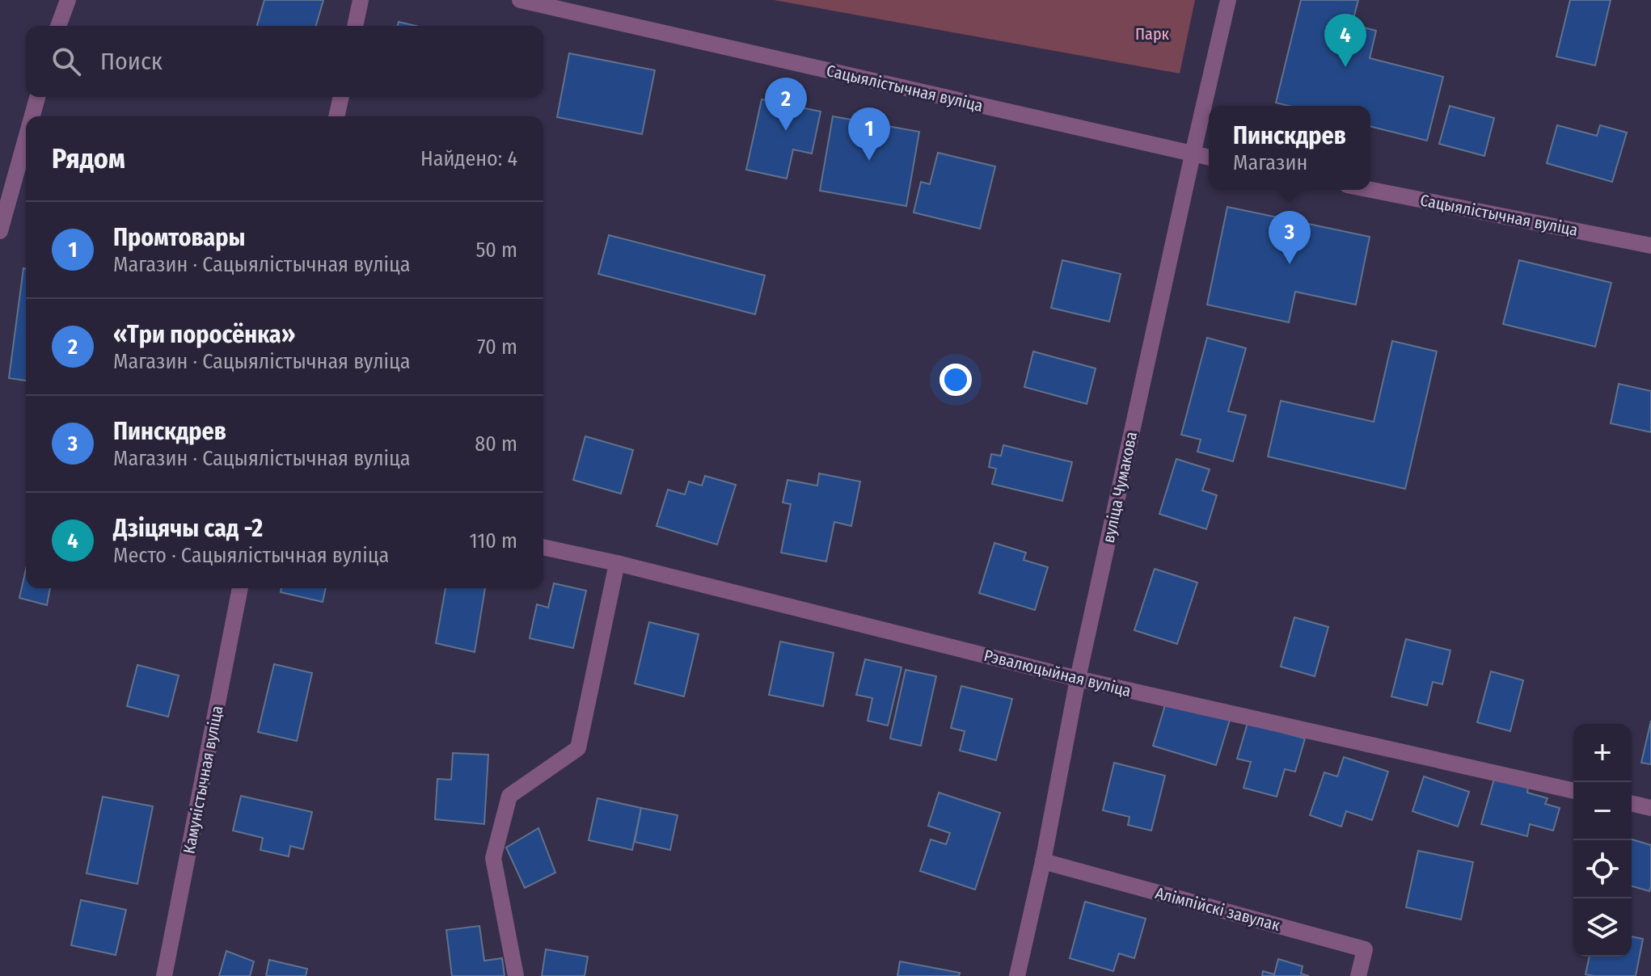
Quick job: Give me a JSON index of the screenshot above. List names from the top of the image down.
{
  "streets": {
    "street": [
      "Сацыялістычная вуліца",
      "вуліца Чумакова",
      "Рэвалюцыйная вуліца",
      "Камуністычная вуліца",
      "Алімпійскі завулак"
    ]
  },
  "crossings": [
    ["Сацыялістычная вуліца", "вуліца Чумакова"],
    ["вуліца Чумакова", "Рэвалюцыйная вуліца"],
    ["вуліца Чумакова", "Алімпійскі завулак"]
  ],
  "parks": ["Парк"],
  "page": {
    "pins": [
      "4",
      "2",
      "1",
      "3"
    ],
    "search": "Поиск",
    "popup": ["Пинскдрев", "Магазин"],
    "heading": ["Рядом", "Найдено: 4"],
    "list": [
      {
        "mark": "1",
        "name": "Промтовары",
        "note": "Магазин · Сацыялістычная вуліца",
        "value": "50 m"
      },
      {
        "mark": "2",
        "name": "«Три поросёнка»",
        "note": "Магазин · Сацыялістычная вуліца",
        "value": "70 m"
      },
      {
        "mark": "3",
        "name": "Пинскдрев",
        "note": "Магазин · Сацыялістычная вуліца",
        "value": "80 m"
      },
      {
        "mark": "4",
        "name": "Дзіцячы сад -2",
        "note": "Место · Сацыялістычная вуліца",
        "value": "110 m"
      }
    ],
    "map_buttons": ["+", "−"]
  }
}
